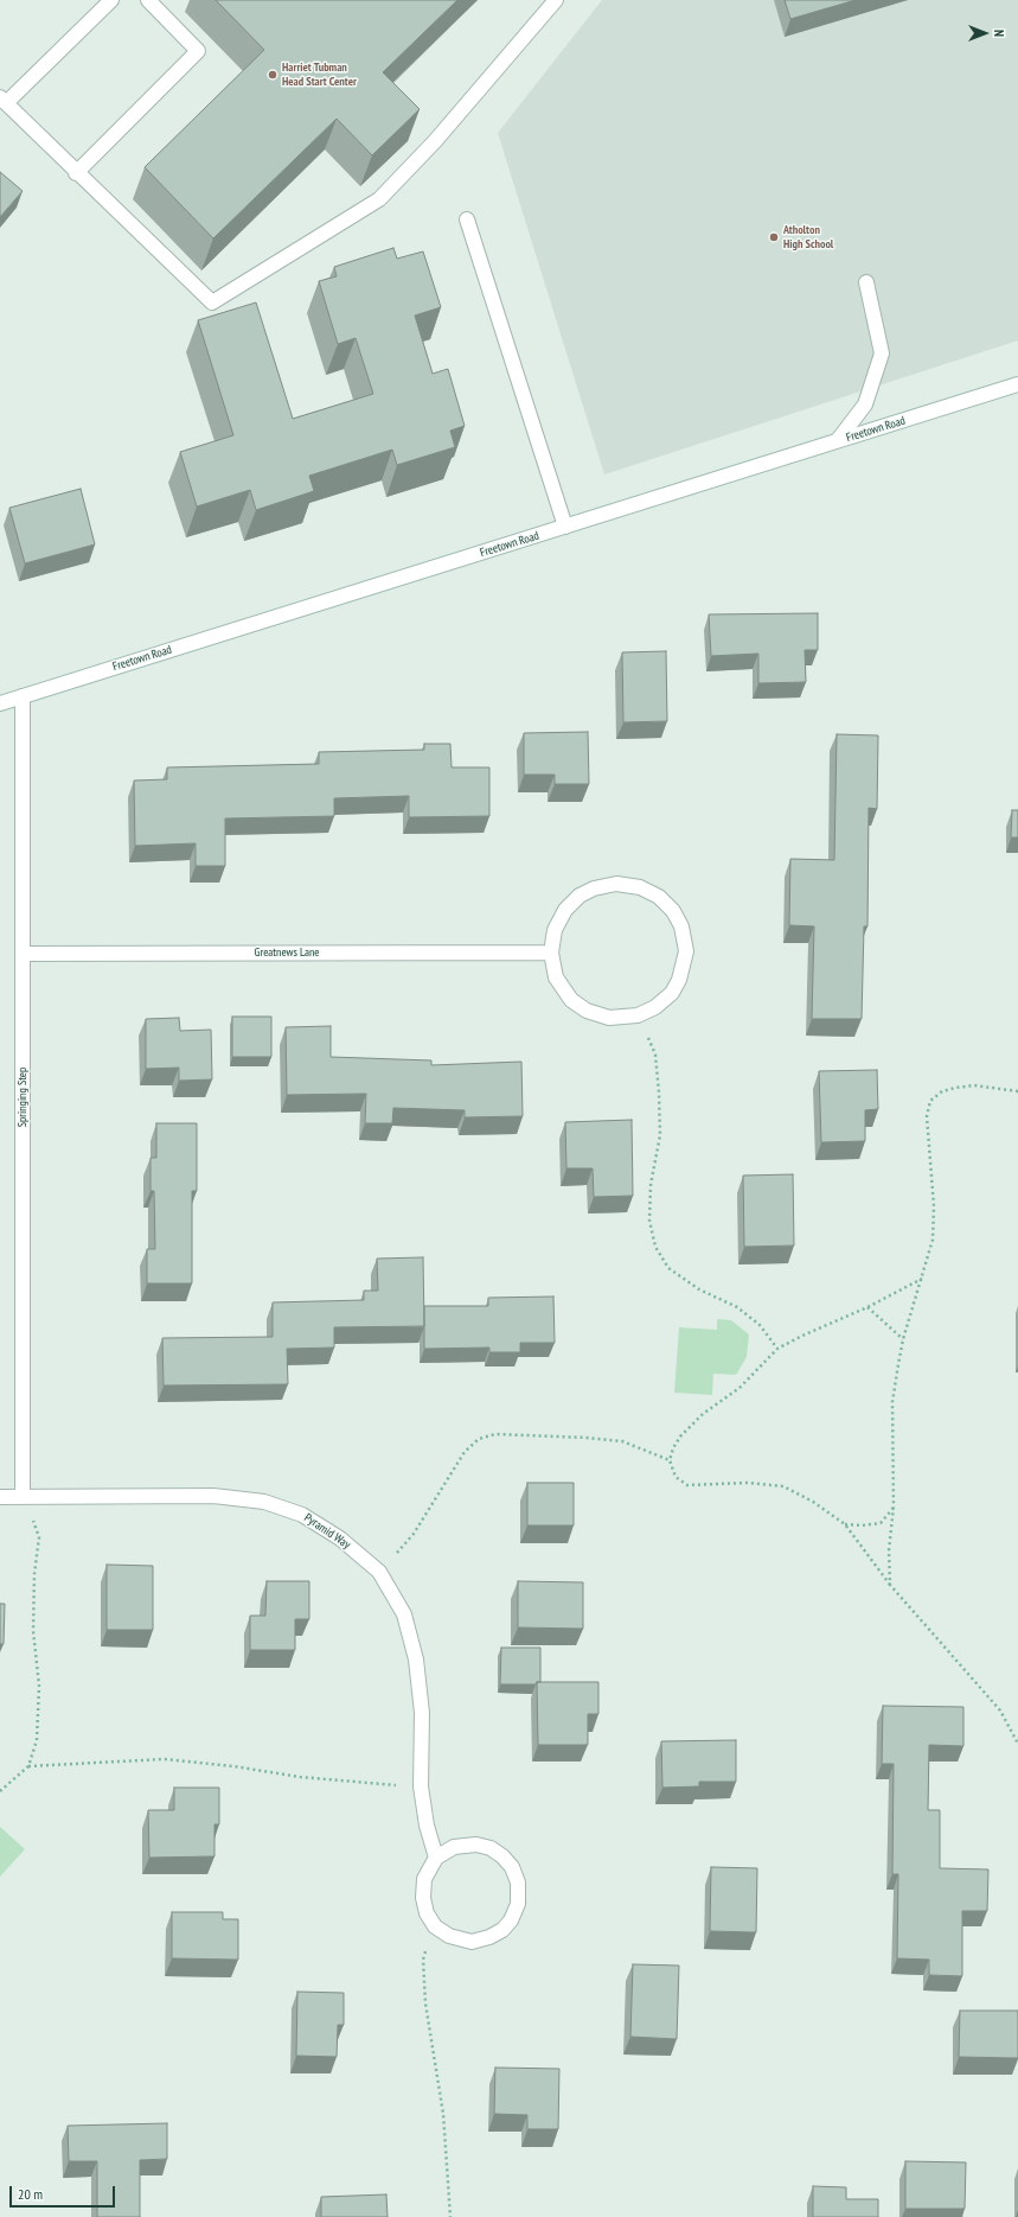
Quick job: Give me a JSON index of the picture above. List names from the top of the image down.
{
  "streets": {
    "street": [
      "Freetown Road",
      "Greatnews Lane",
      "Springing Step",
      "Pyramid Way"
    ]
  },
  "crossings": [
    ["Freetown Road", "Springing Step"],
    ["Greatnews Lane", "Springing Step"],
    ["Springing Step", "Pyramid Way"]
  ],
  "places": ["Harriet Tubman Head Start Center", "Atholton High School"],
  "scale_bar": "20 m",
  "north": "right"
}
